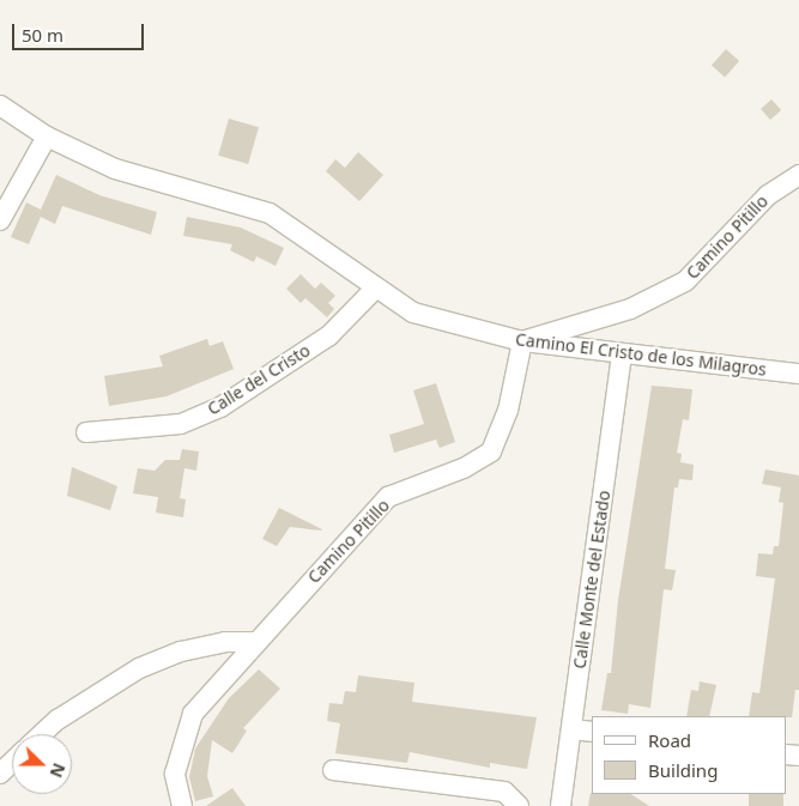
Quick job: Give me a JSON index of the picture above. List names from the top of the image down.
{
  "streets": {
    "street": [
      "Camino Pitillo",
      "Camino El Cristo de los Milagros",
      "Calle del Cristo",
      "Calle Monte del Estado"
    ]
  },
  "crossings": [
    ["Camino Pitillo", "Camino El Cristo de los Milagros"],
    ["Camino El Cristo de los Milagros", "Calle del Cristo"],
    ["Camino El Cristo de los Milagros", "Calle Monte del Estado"]
  ],
  "legend": ["Road", "Building"],
  "scale_bar": "50 m",
  "north": "right"
}
